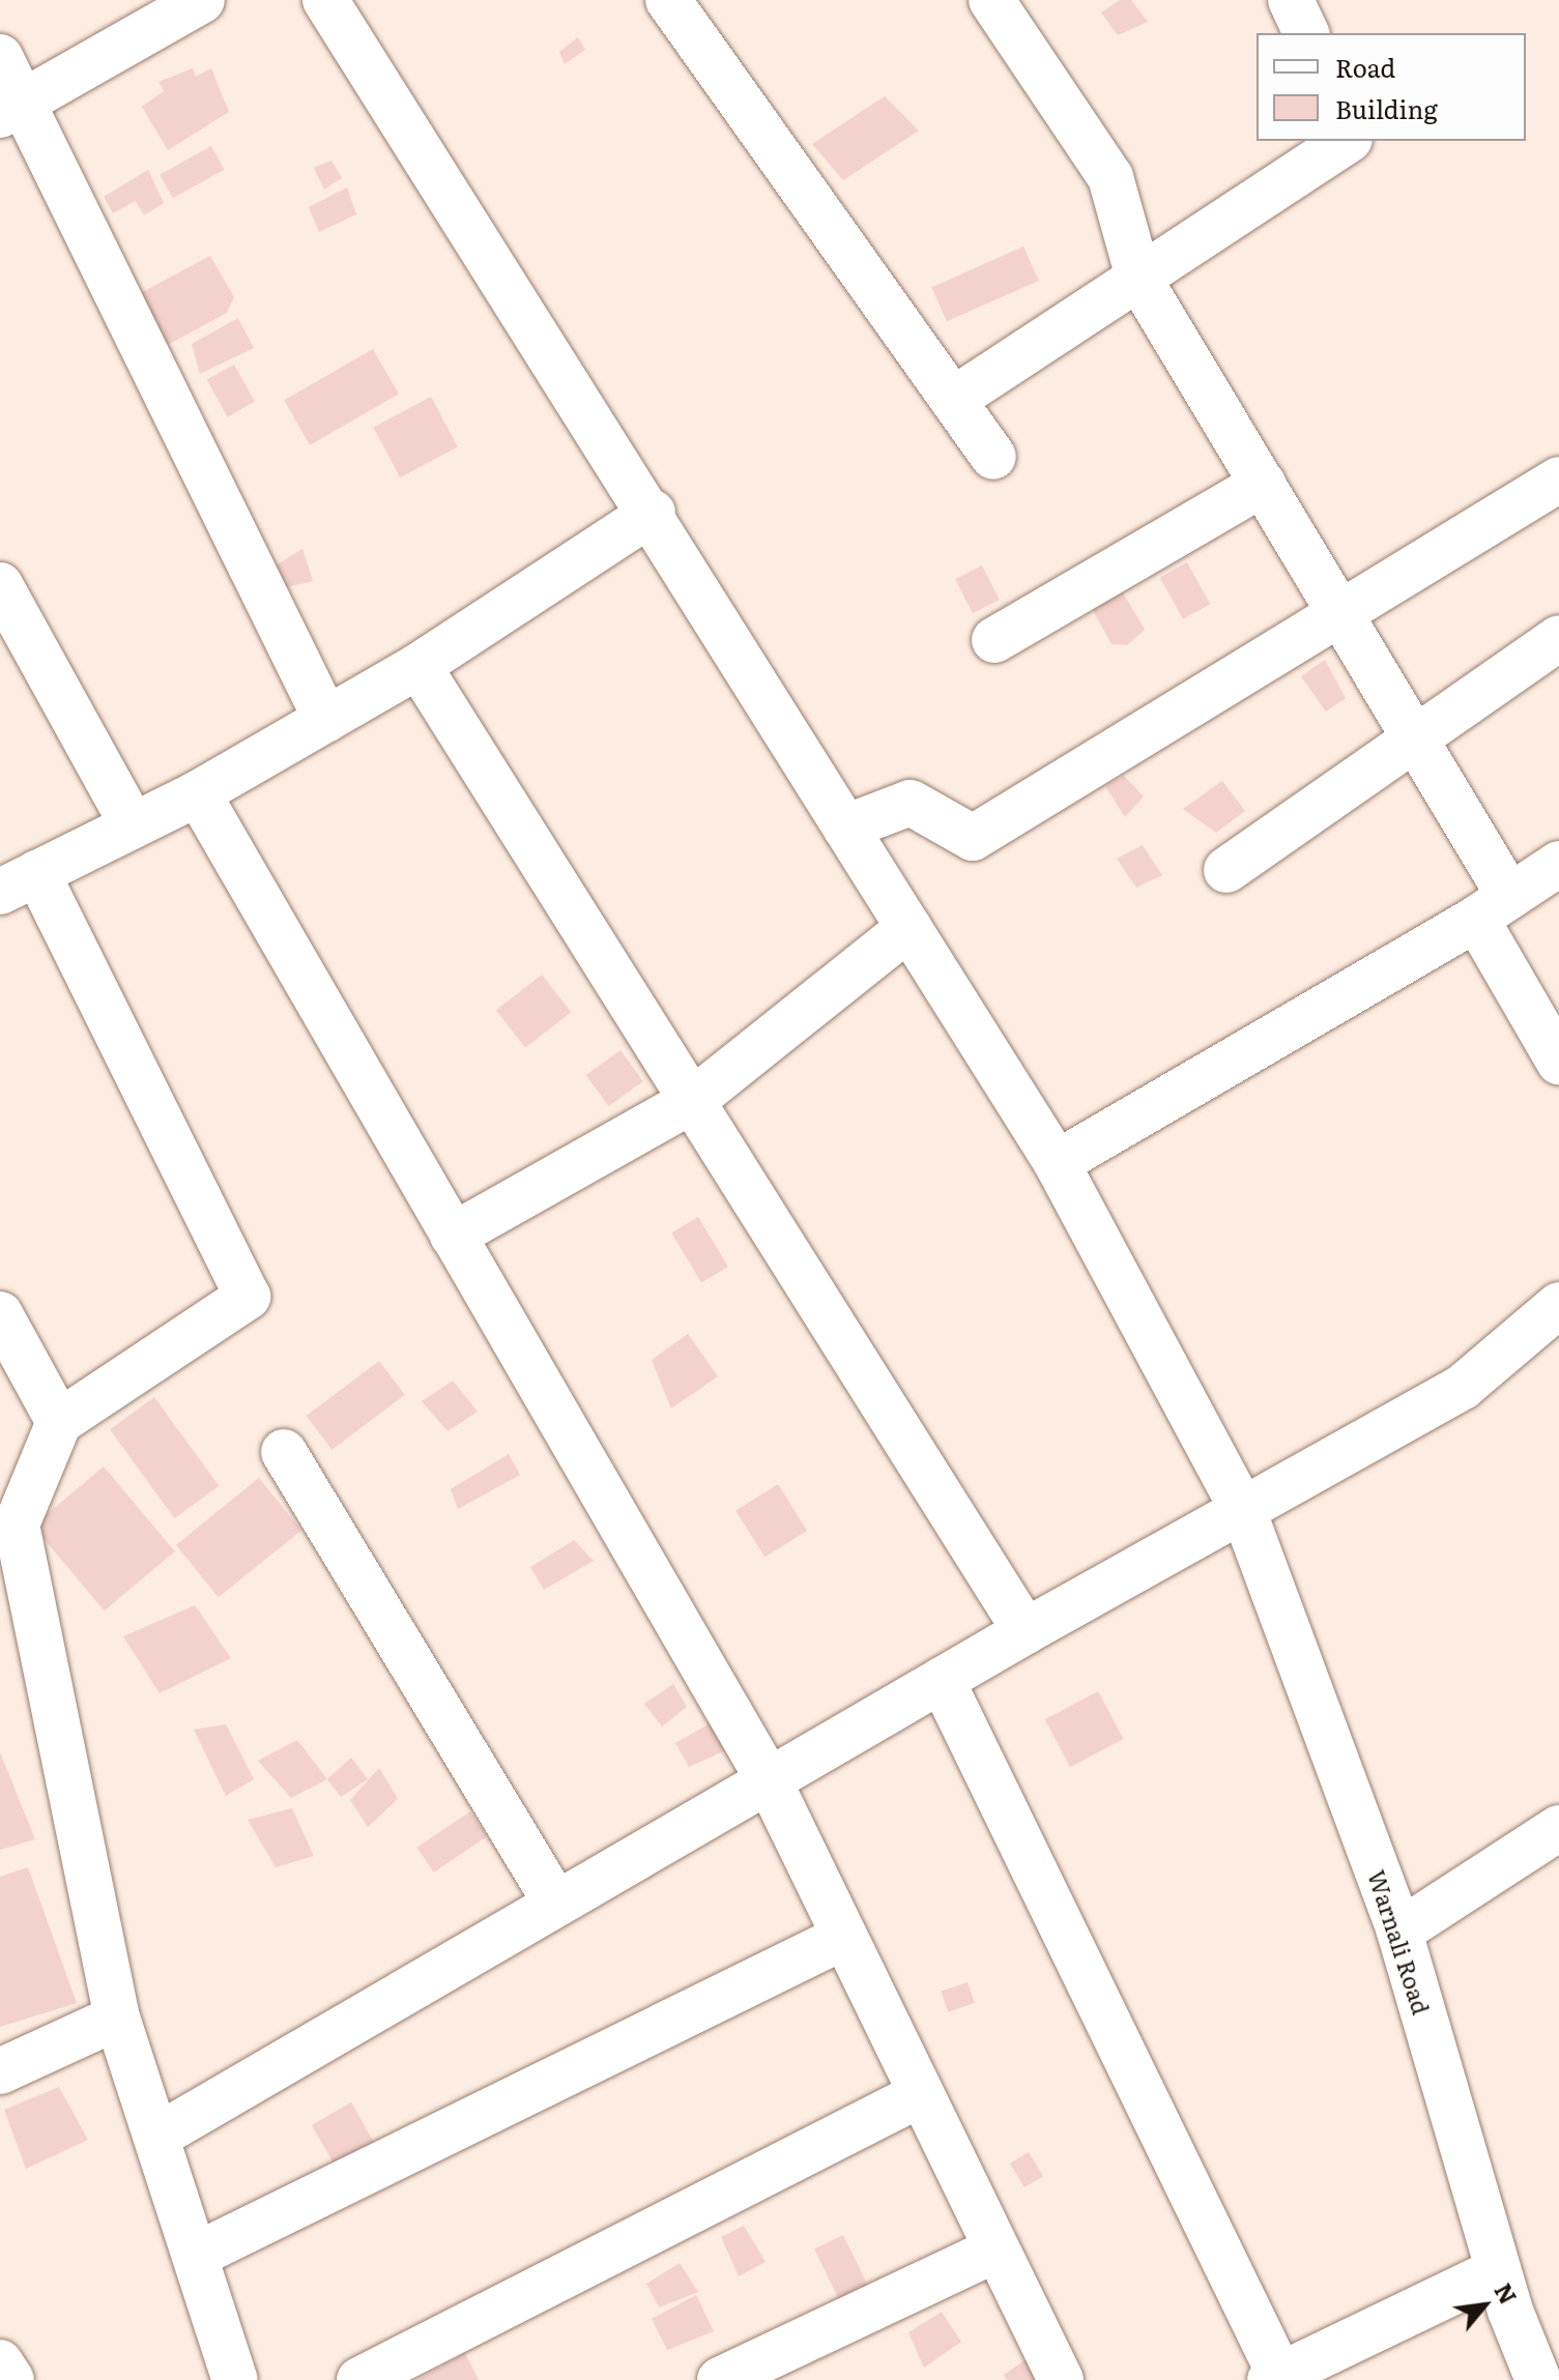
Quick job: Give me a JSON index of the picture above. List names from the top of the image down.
{
  "streets": {
    "street": ["Warnali Road"]
  },
  "legend": ["Road", "Building"],
  "north": "top right"
}
